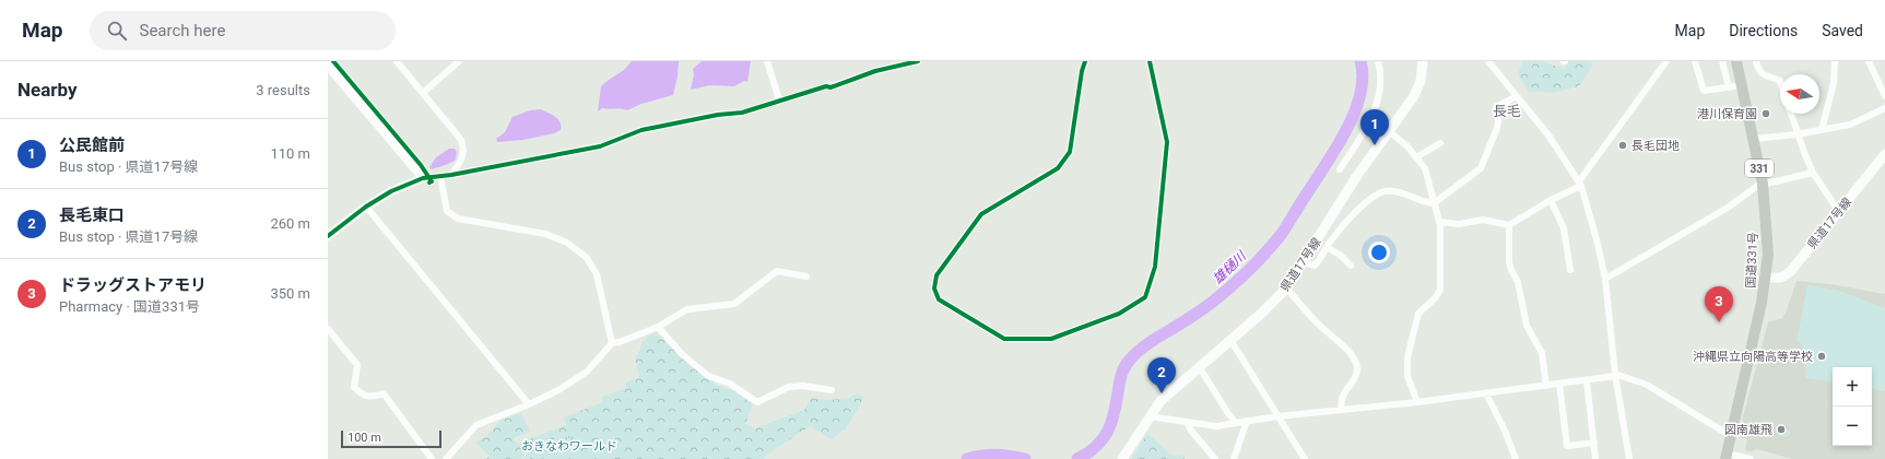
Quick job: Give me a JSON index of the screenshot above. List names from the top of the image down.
{
  "streets": {
    "highway": ["331", "国道331号"],
    "main road": ["県道17号線"]
  },
  "crossings": [
    ["県道17号線", "国道331号"]
  ],
  "districts": ["長毛"],
  "water": ["雄樋川"],
  "parks": ["おきなわワールド"],
  "places": [
    "港川保育園",
    "長毛団地",
    "沖縄県立向陽高等学校",
    "図南雄飛"
  ],
  "scale_bar": "100 m",
  "north": "left",
  "page": {
    "header": "Map",
    "search": "Search here",
    "nav": ["Map", "Directions", "Saved"],
    "heading": ["Nearby", "3 results"],
    "pins": ["1", "3", "2"],
    "list": [
      {
        "mark": "1",
        "name": "公民館前",
        "note": "Bus stop · 県道17号線",
        "value": "110 m"
      },
      {
        "mark": "2",
        "name": "長毛東口",
        "note": "Bus stop · 県道17号線",
        "value": "260 m"
      },
      {
        "mark": "3",
        "name": "ドラッグストアモリ",
        "note": "Pharmacy · 国道331号",
        "value": "350 m"
      }
    ],
    "map_buttons": ["+", "−"],
    "scale": "100 m"
  }
}
